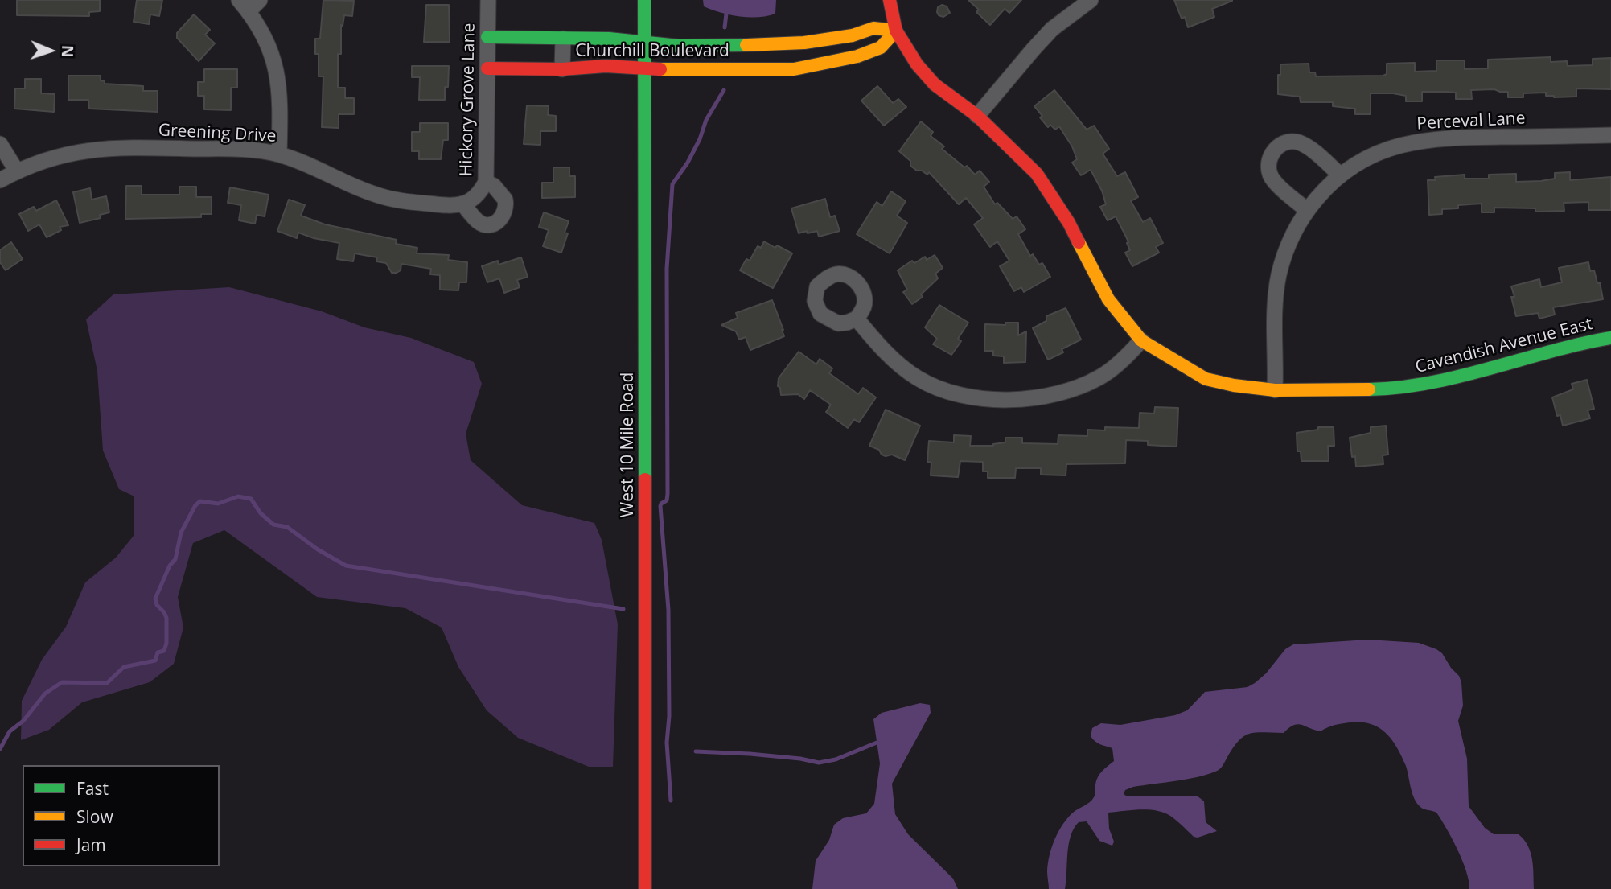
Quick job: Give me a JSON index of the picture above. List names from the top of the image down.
{
  "streets": {
    "street": [
      "Churchill Boulevard",
      "Hickory Grove Lane",
      "Perceval Lane",
      "Greening Drive",
      "Cavendish Avenue East",
      "West 10 Mile Road"
    ]
  },
  "crossings": [
    ["Churchill Boulevard", "Hickory Grove Lane"],
    ["Churchill Boulevard", "Cavendish Avenue East"],
    ["Churchill Boulevard", "West 10 Mile Road"],
    ["Hickory Grove Lane", "Greening Drive"],
    ["Perceval Lane", "Cavendish Avenue East"]
  ],
  "legend": ["Fast", "Slow", "Jam"],
  "north": "right"
}
